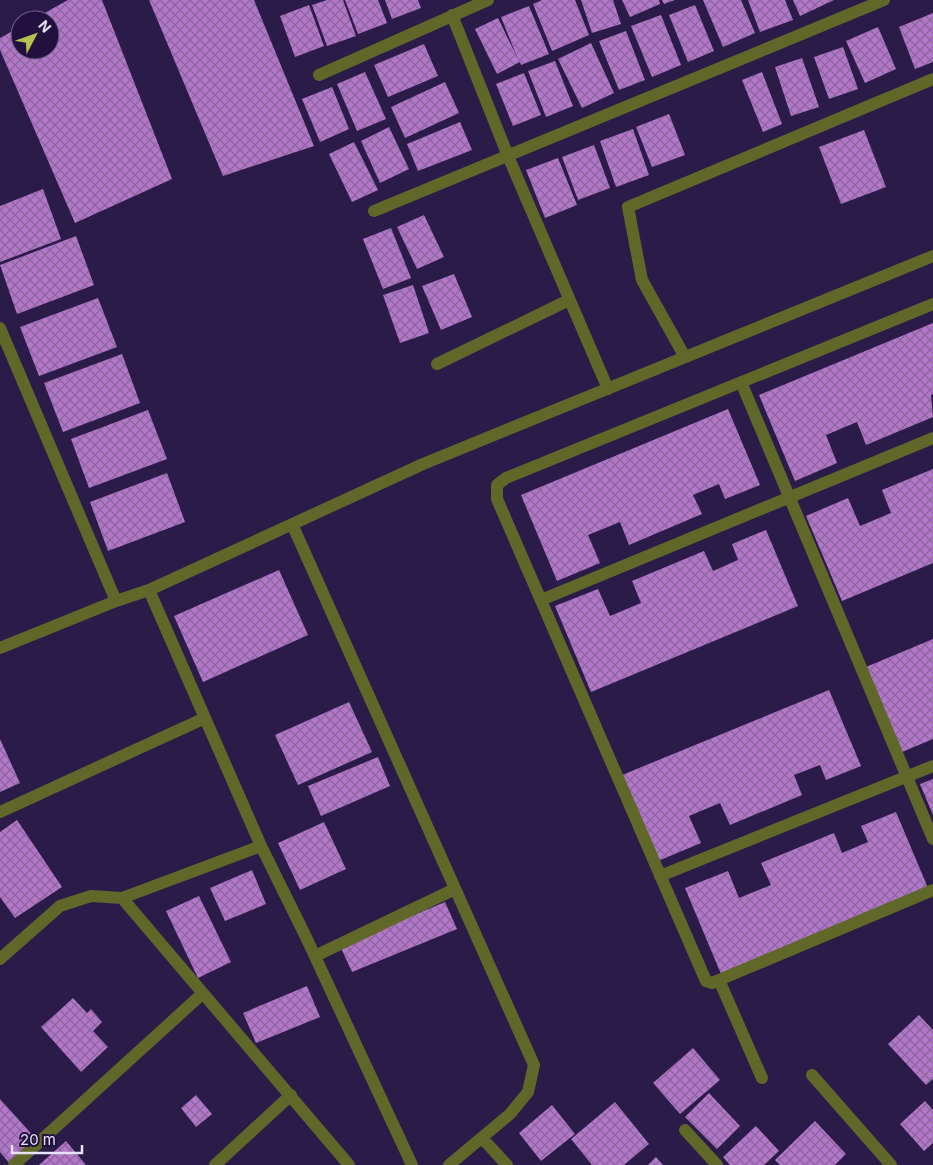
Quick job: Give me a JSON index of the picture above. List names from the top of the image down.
{
  "scale_bar": "20 m",
  "north": "top right"
}
